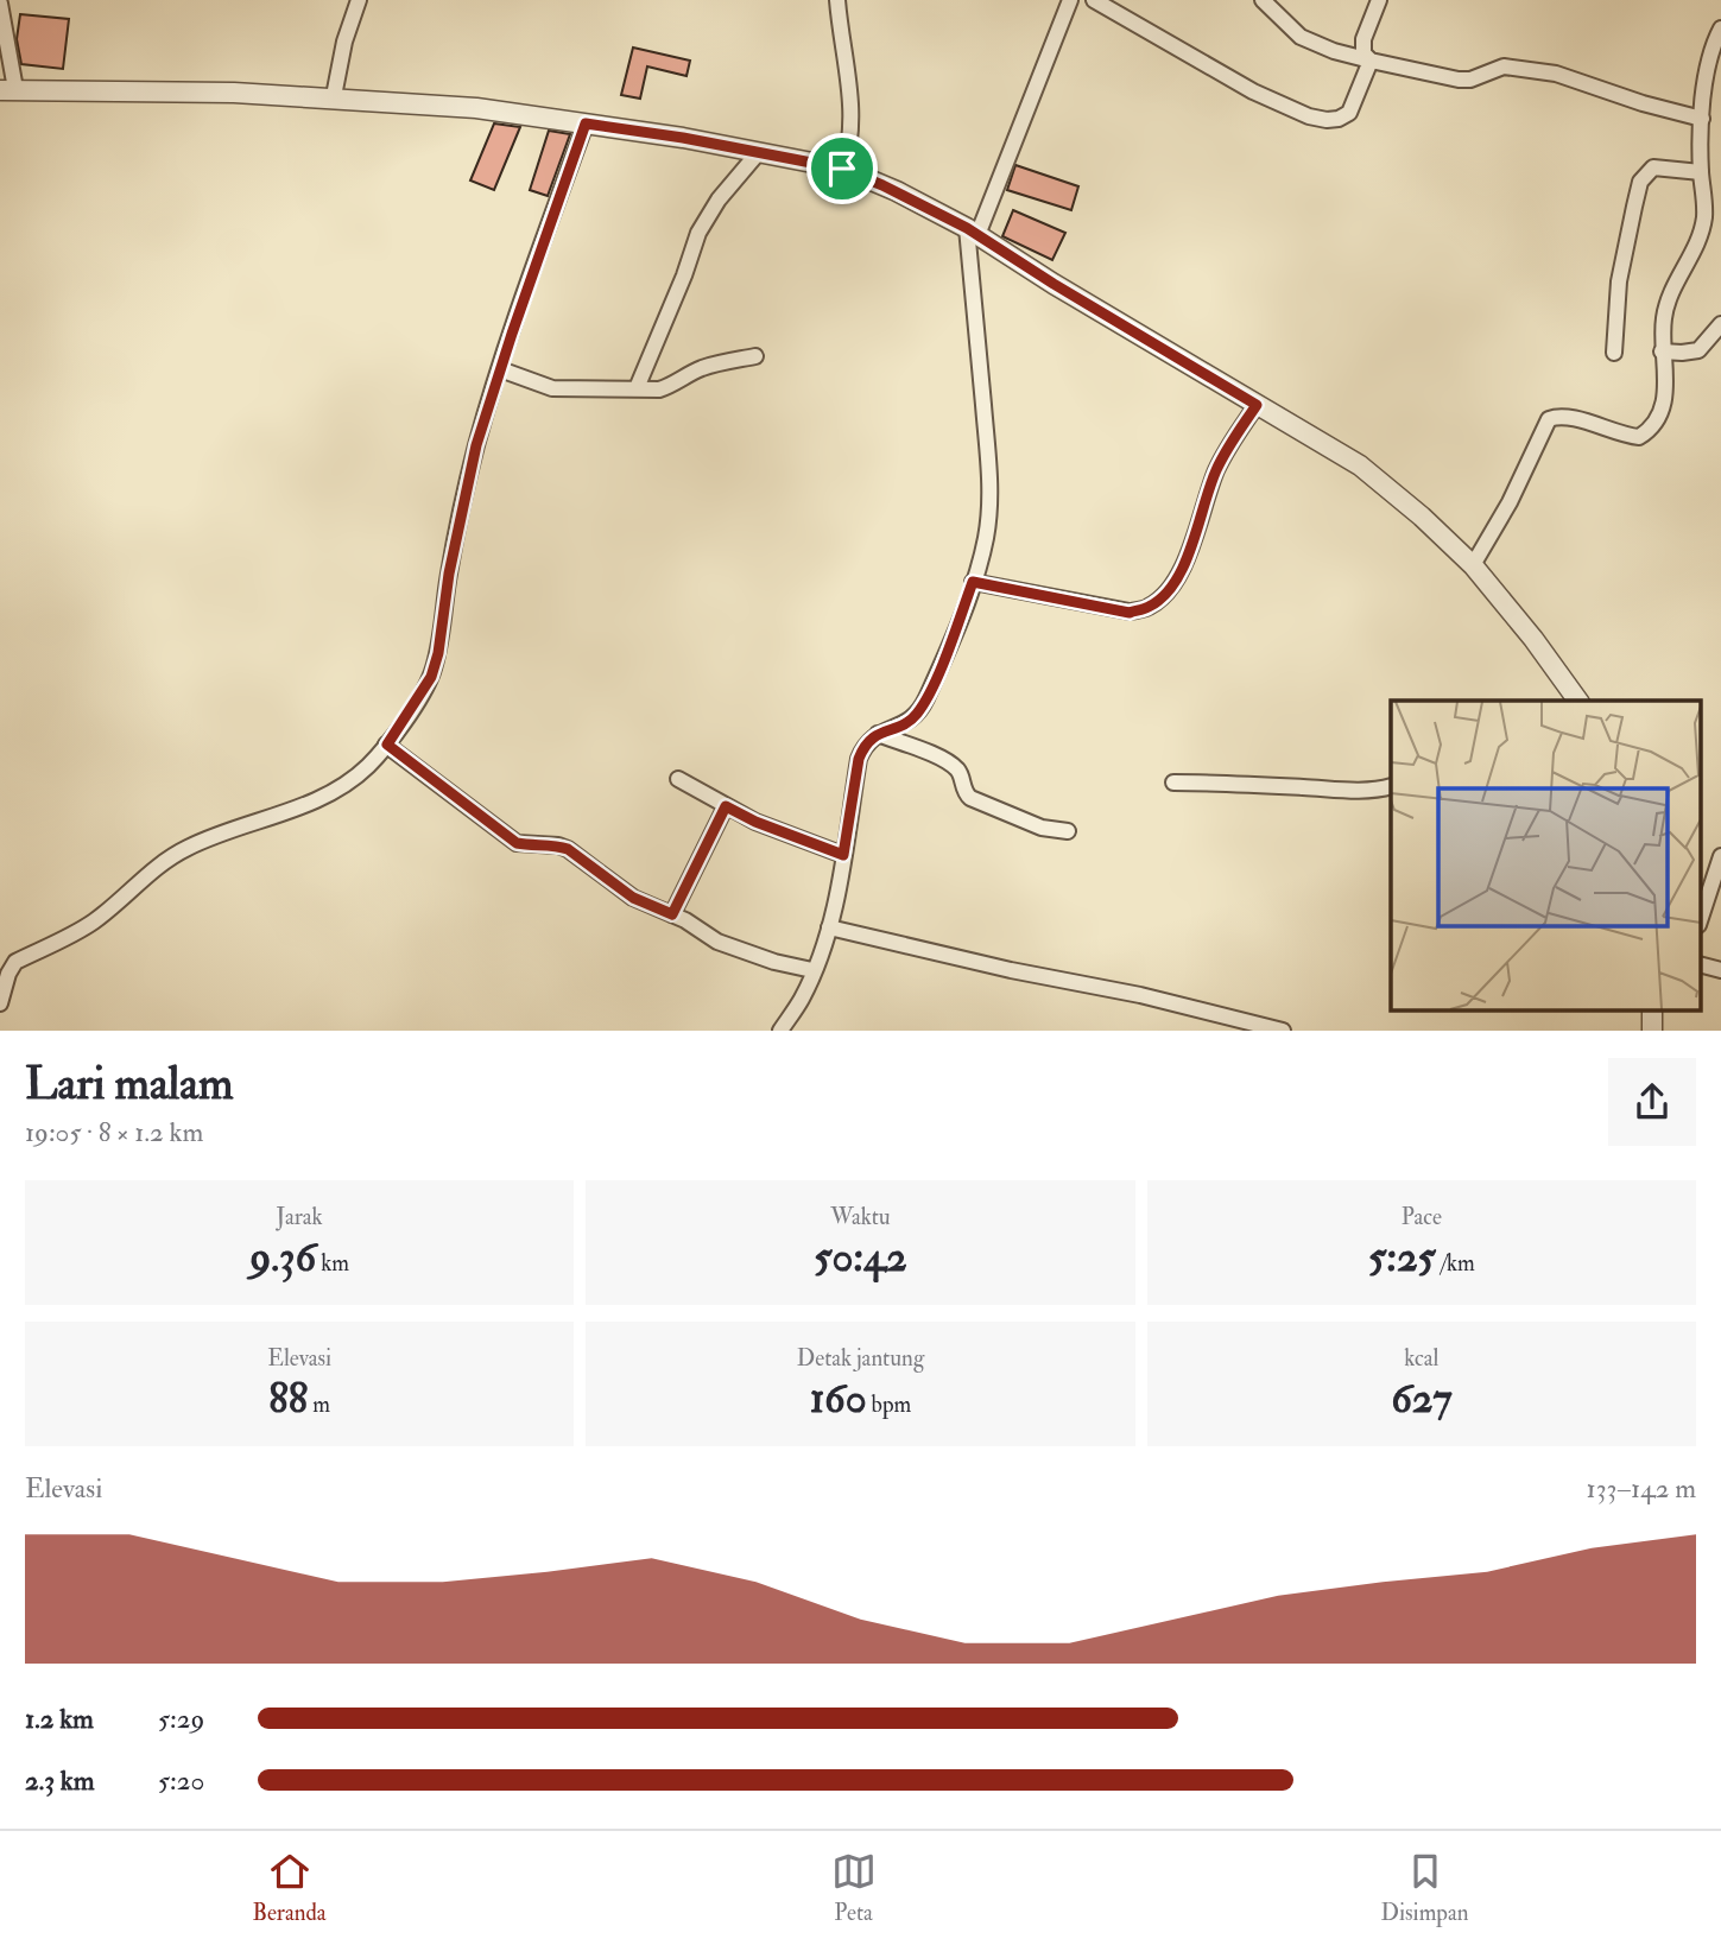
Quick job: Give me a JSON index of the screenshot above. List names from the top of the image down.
{
  "page": {
    "heading": ["Lari malam", "19:05 · 8 × 1.2 km"],
    "stats": [
      ["Jarak", "9.36 km"],
      ["Waktu", "50:42"],
      ["Pace", "5:25 /km"],
      ["Elevasi", "88 m"],
      ["Detak jantung", "160 bpm"],
      ["kcal", "627"]
    ],
    "chart": ["Elevasi", "133–142 m"],
    "list": [
      {
        "name": "1.2 km",
        "note": "5:29"
      },
      {
        "name": "2.3 km",
        "note": "5:20"
      }
    ],
    "tabs": ["Beranda", "Peta", "Disimpan"]
  }
}
